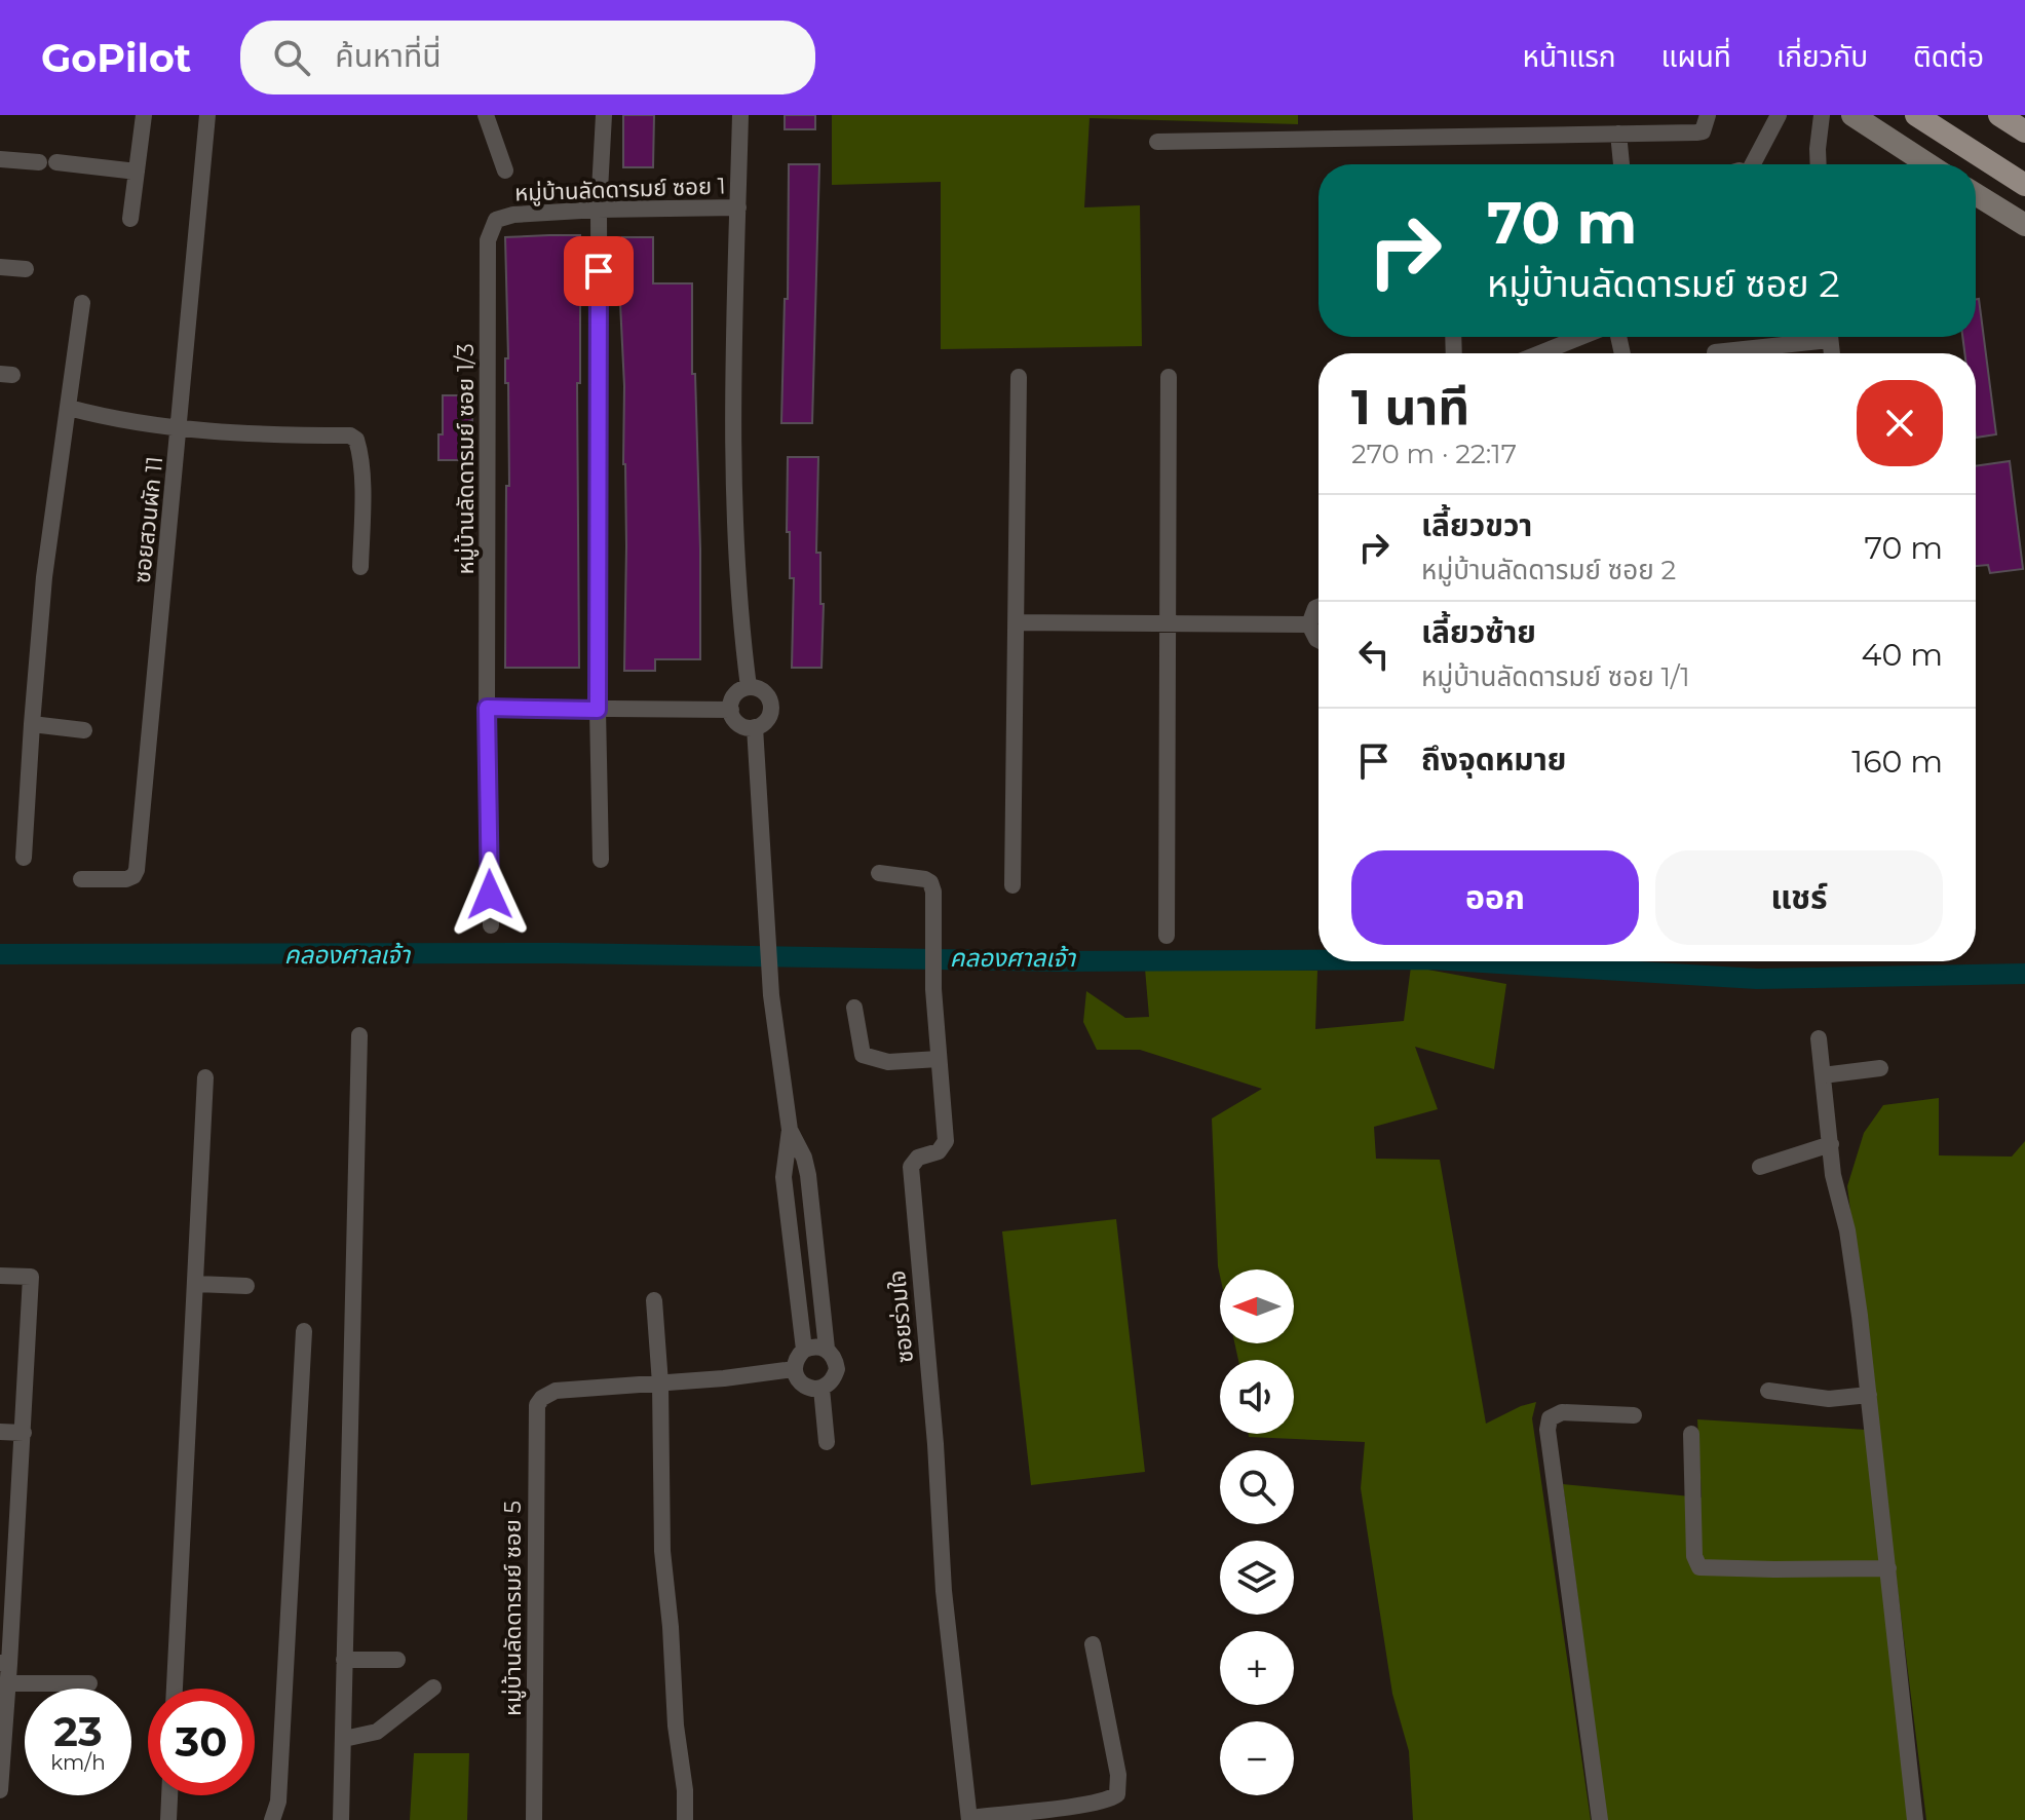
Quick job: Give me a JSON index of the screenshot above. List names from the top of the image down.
{
  "streets": {
    "street": [
      "หมู่บ้านลัดดารมย์ ซอย 1",
      "หมู่บ้านลัดดารมย์ ซอย 1/3",
      "ซอยสวนผัก 11",
      "ซอยร่วมใจ",
      "หมู่บ้านลัดดารมย์ ซอย 5"
    ]
  },
  "crossings": [
    ["หมู่บ้านลัดดารมย์ ซอย 1", "หมู่บ้านลัดดารมย์ ซอย 1/3"]
  ],
  "water": ["คลองศาลเจ้า"],
  "north": "left",
  "page": {
    "header": "GoPilot",
    "search": "ค้นหาที่นี่",
    "nav": [
      "หน้าแรก",
      "แผนที่",
      "เกี่ยวกับ",
      "ติดต่อ"
    ],
    "turn": ["70 m", "หมู่บ้านลัดดารมย์ ซอย 2"],
    "heading": ["1 นาที", "270 m · 22:17"],
    "list": [
      {
        "name": "เลี้ยวขวา",
        "note": "หมู่บ้านลัดดารมย์ ซอย 2",
        "value": "70 m"
      },
      {
        "name": "เลี้ยวซ้าย",
        "note": "หมู่บ้านลัดดารมย์ ซอย 1/1",
        "value": "40 m"
      },
      {
        "name": "ถึงจุดหมาย",
        "value": "160 m"
      }
    ],
    "buttons": ["ออก", "แชร์"],
    "map_buttons": ["+", "−"],
    "speed": "23 km/h",
    "limit": "30"
  }
}
